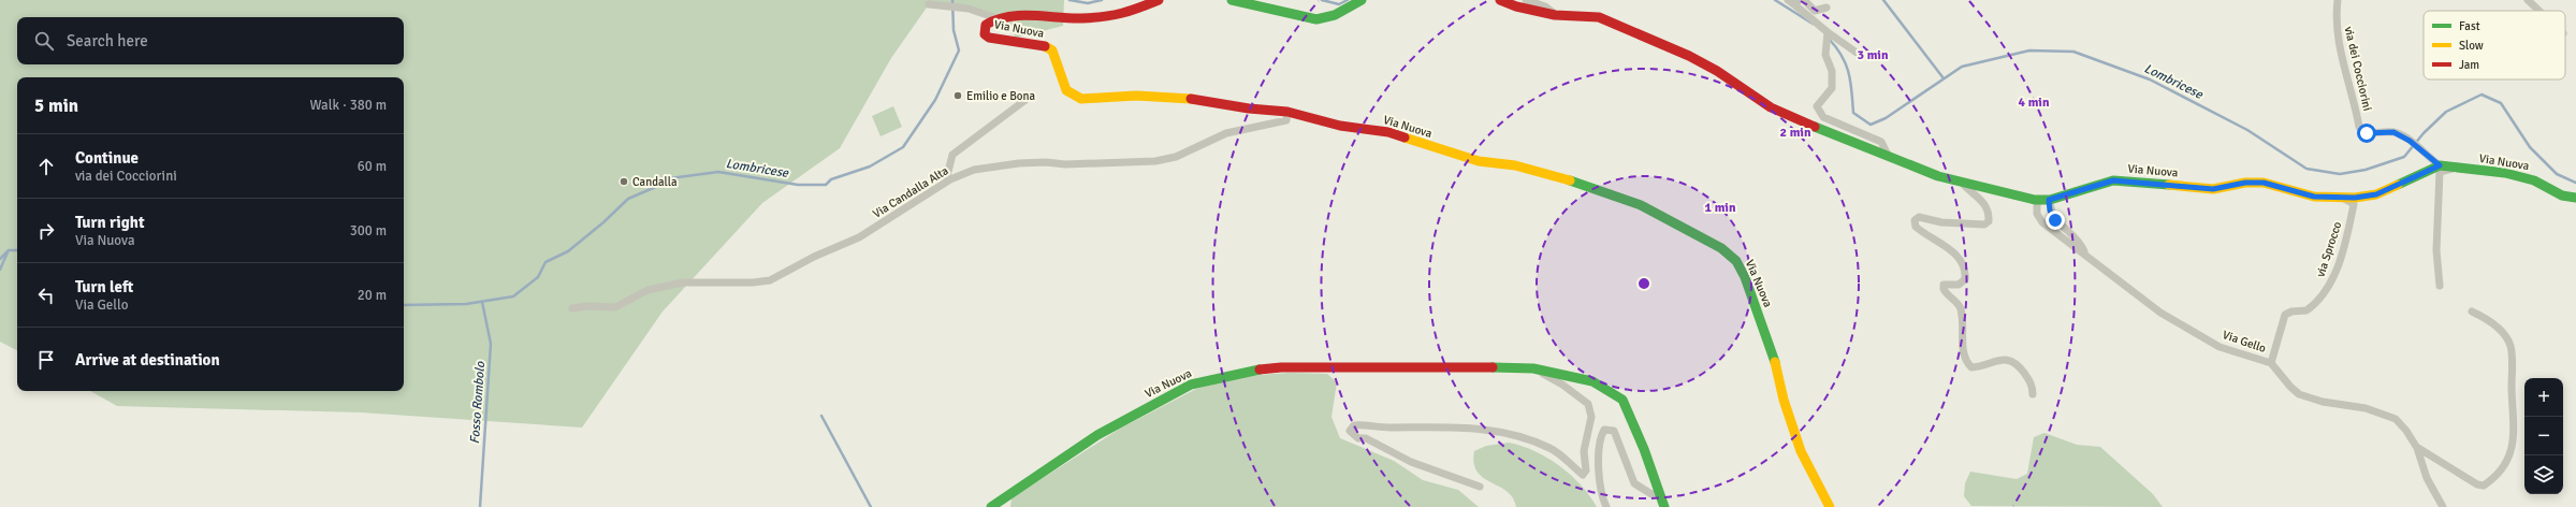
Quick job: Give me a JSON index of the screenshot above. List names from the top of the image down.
{
  "streets": {
    "street": [
      "Via Nuova",
      "via dei Cocciorini",
      "Via Candalla Alta",
      "via Sprocco",
      "Via Gello"
    ]
  },
  "crossings": [
    ["Via Nuova", "via dei Cocciorini"],
    ["Via Nuova", "Via Candalla Alta"],
    ["Via Nuova", "via Sprocco"],
    ["Via Nuova", "Via Gello"],
    ["via Sprocco", "Via Gello"]
  ],
  "water": ["Lombricese", "Fosso Rombolo"],
  "places": ["Emilio e Bona", "Candalla"],
  "legend": ["Fast", "Slow", "Jam"],
  "page": {
    "search": "Search here",
    "heading": ["5 min", "Walk · 380 m"],
    "list": [
      ["Continue", "via dei Cocciorini", "60 m"],
      ["Turn right", "Via Nuova", "300 m"],
      ["Turn left", "Via Gello", "20 m"],
      "Arrive at destination"
    ],
    "map_buttons": ["+", "−"]
  },
  "rings": [
    "3 min",
    "4 min",
    "2 min",
    "1 min"
  ]
}
